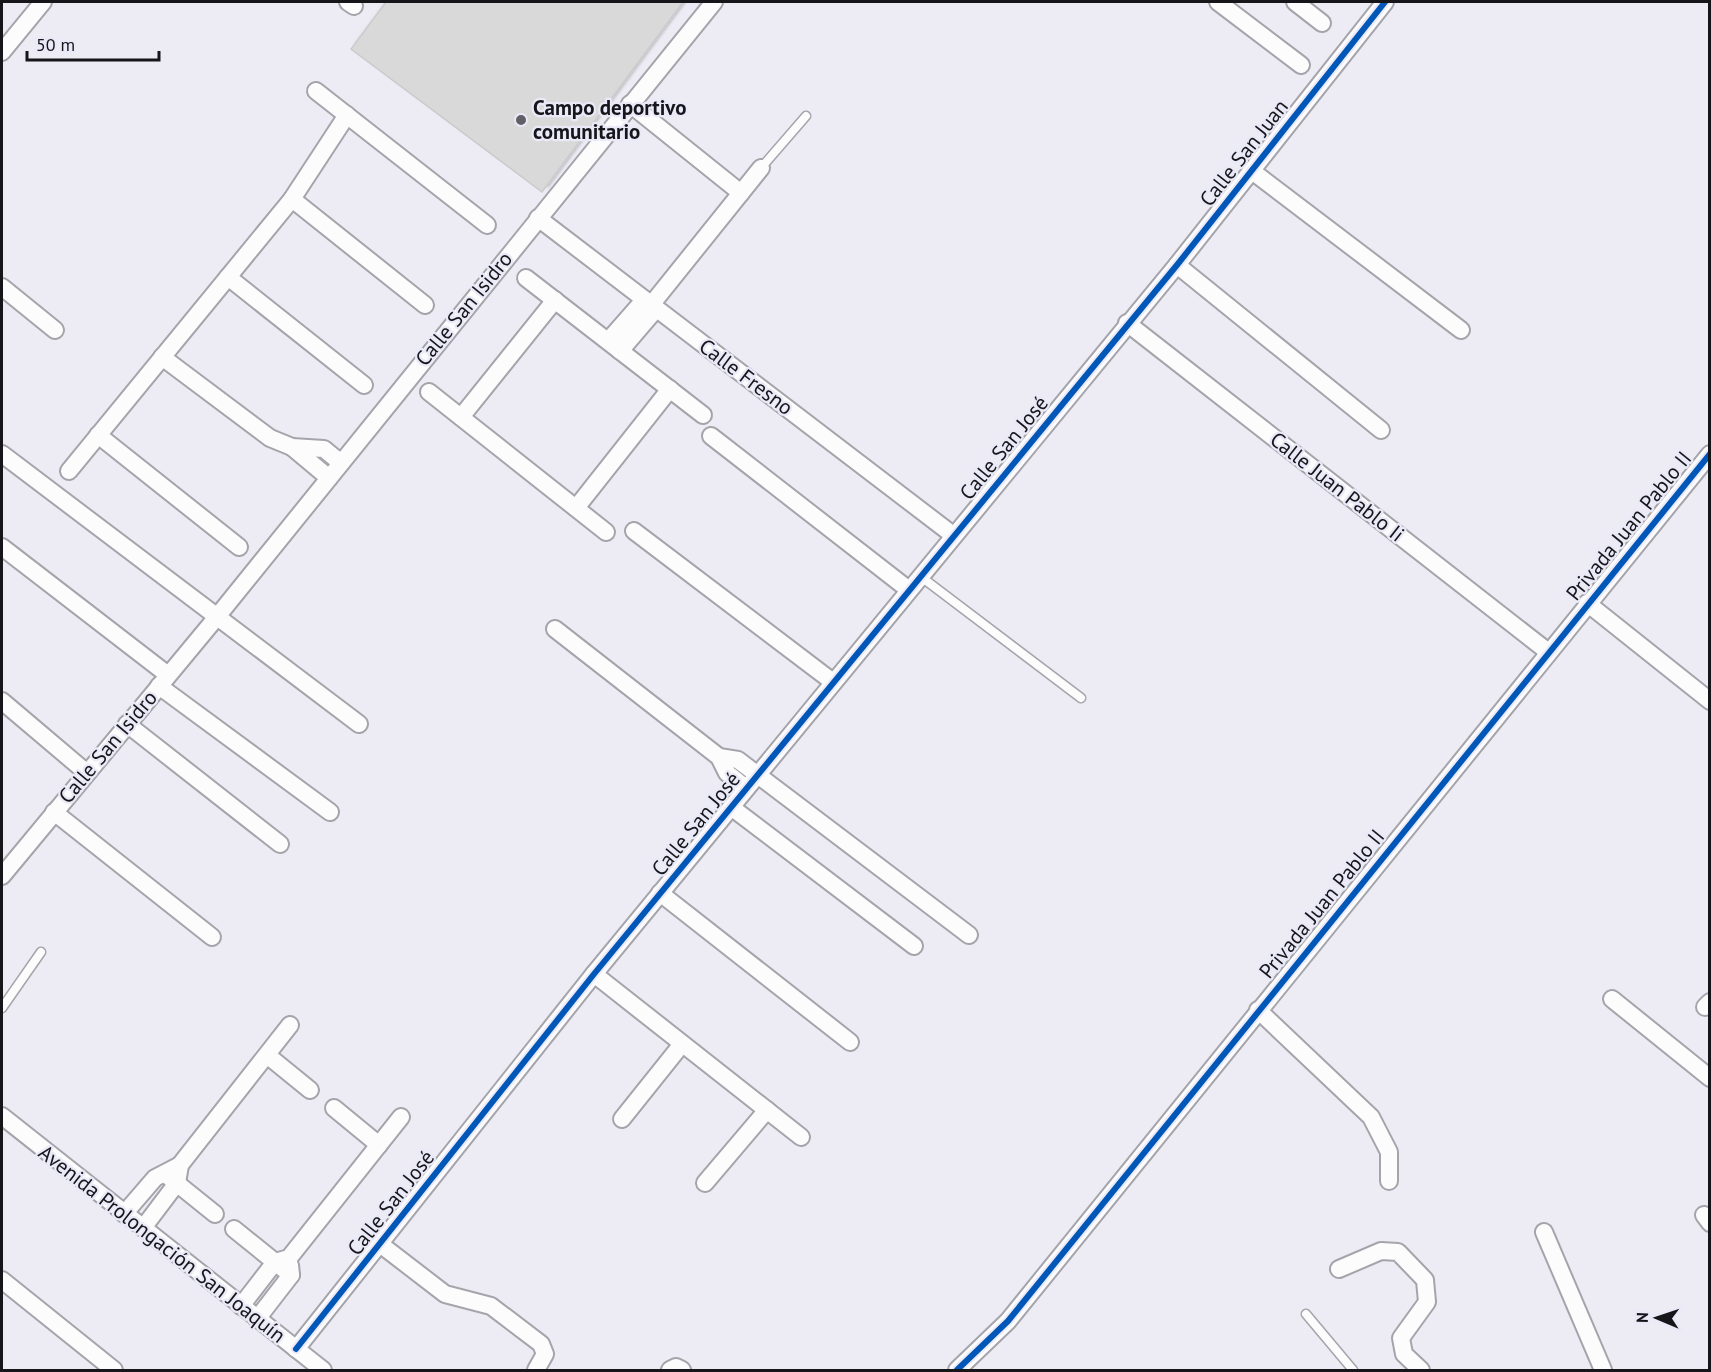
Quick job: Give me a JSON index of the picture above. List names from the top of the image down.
{
  "streets": {
    "street": [
      "Calle San Juan",
      "Calle San Isidro",
      "Calle Fresno",
      "Calle San José",
      "Calle Juan Pablo Ii",
      "Privada Juan Pablo II",
      "Avenida Prolongación San Joaquín"
    ]
  },
  "crossings": [
    ["Calle San Juan", "Calle San José"],
    ["Calle San Juan", "Calle Juan Pablo Ii"],
    ["Calle San Isidro", "Calle Fresno"],
    ["Calle Fresno", "Calle San José"],
    ["Calle San José", "Calle Juan Pablo Ii"],
    ["Calle San José", "Avenida Prolongación San Joaquín"],
    ["Calle Juan Pablo Ii", "Privada Juan Pablo II"]
  ],
  "places": ["Campo deportivo comunitario"],
  "scale_bar": "50 m",
  "north": "left"
}
